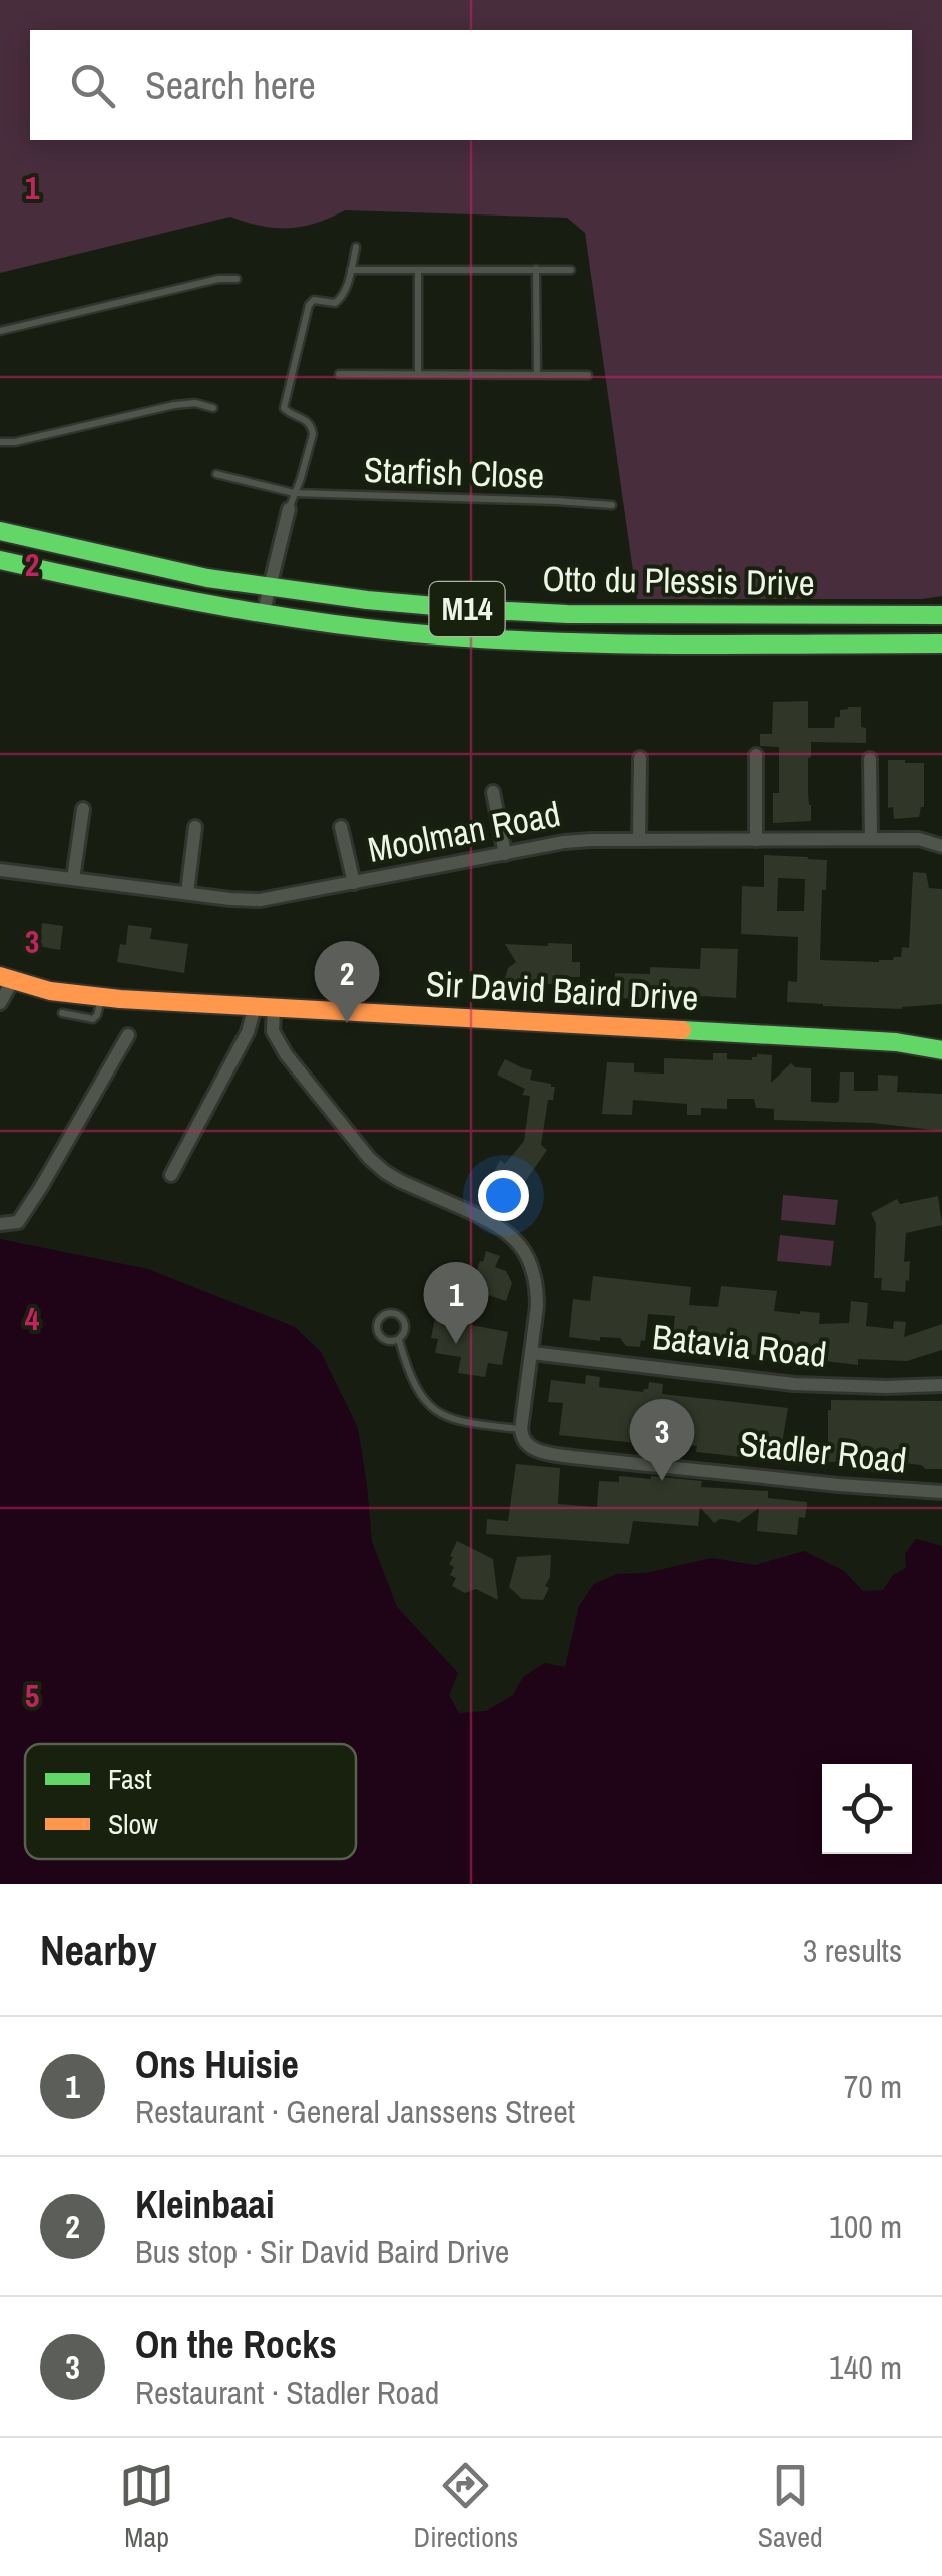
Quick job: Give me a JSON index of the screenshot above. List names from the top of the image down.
{
  "streets": {
    "main road": ["Otto du Plessis Drive", "M14", "Sir David Baird Drive"],
    "street": ["Moolman Road", "Batavia Road", "Stadler Road"],
    "lane": ["Starfish Close"]
  },
  "legend": ["Fast", "Slow"],
  "page": {
    "search": "Search here",
    "pins": ["2", "1", "3"],
    "heading": ["Nearby", "3 results"],
    "list": [
      {
        "mark": "1",
        "name": "Ons Huisie",
        "note": "Restaurant · General Janssens Street",
        "value": "70 m"
      },
      {
        "mark": "2",
        "name": "Kleinbaai",
        "note": "Bus stop · Sir David Baird Drive",
        "value": "100 m"
      },
      {
        "mark": "3",
        "name": "On the Rocks",
        "note": "Restaurant · Stadler Road",
        "value": "140 m"
      }
    ],
    "nav": ["Map", "Directions", "Saved"]
  },
  "grid": {
    "rows": [
      "1",
      "2",
      "3",
      "4",
      "5"
    ]
  }
}
